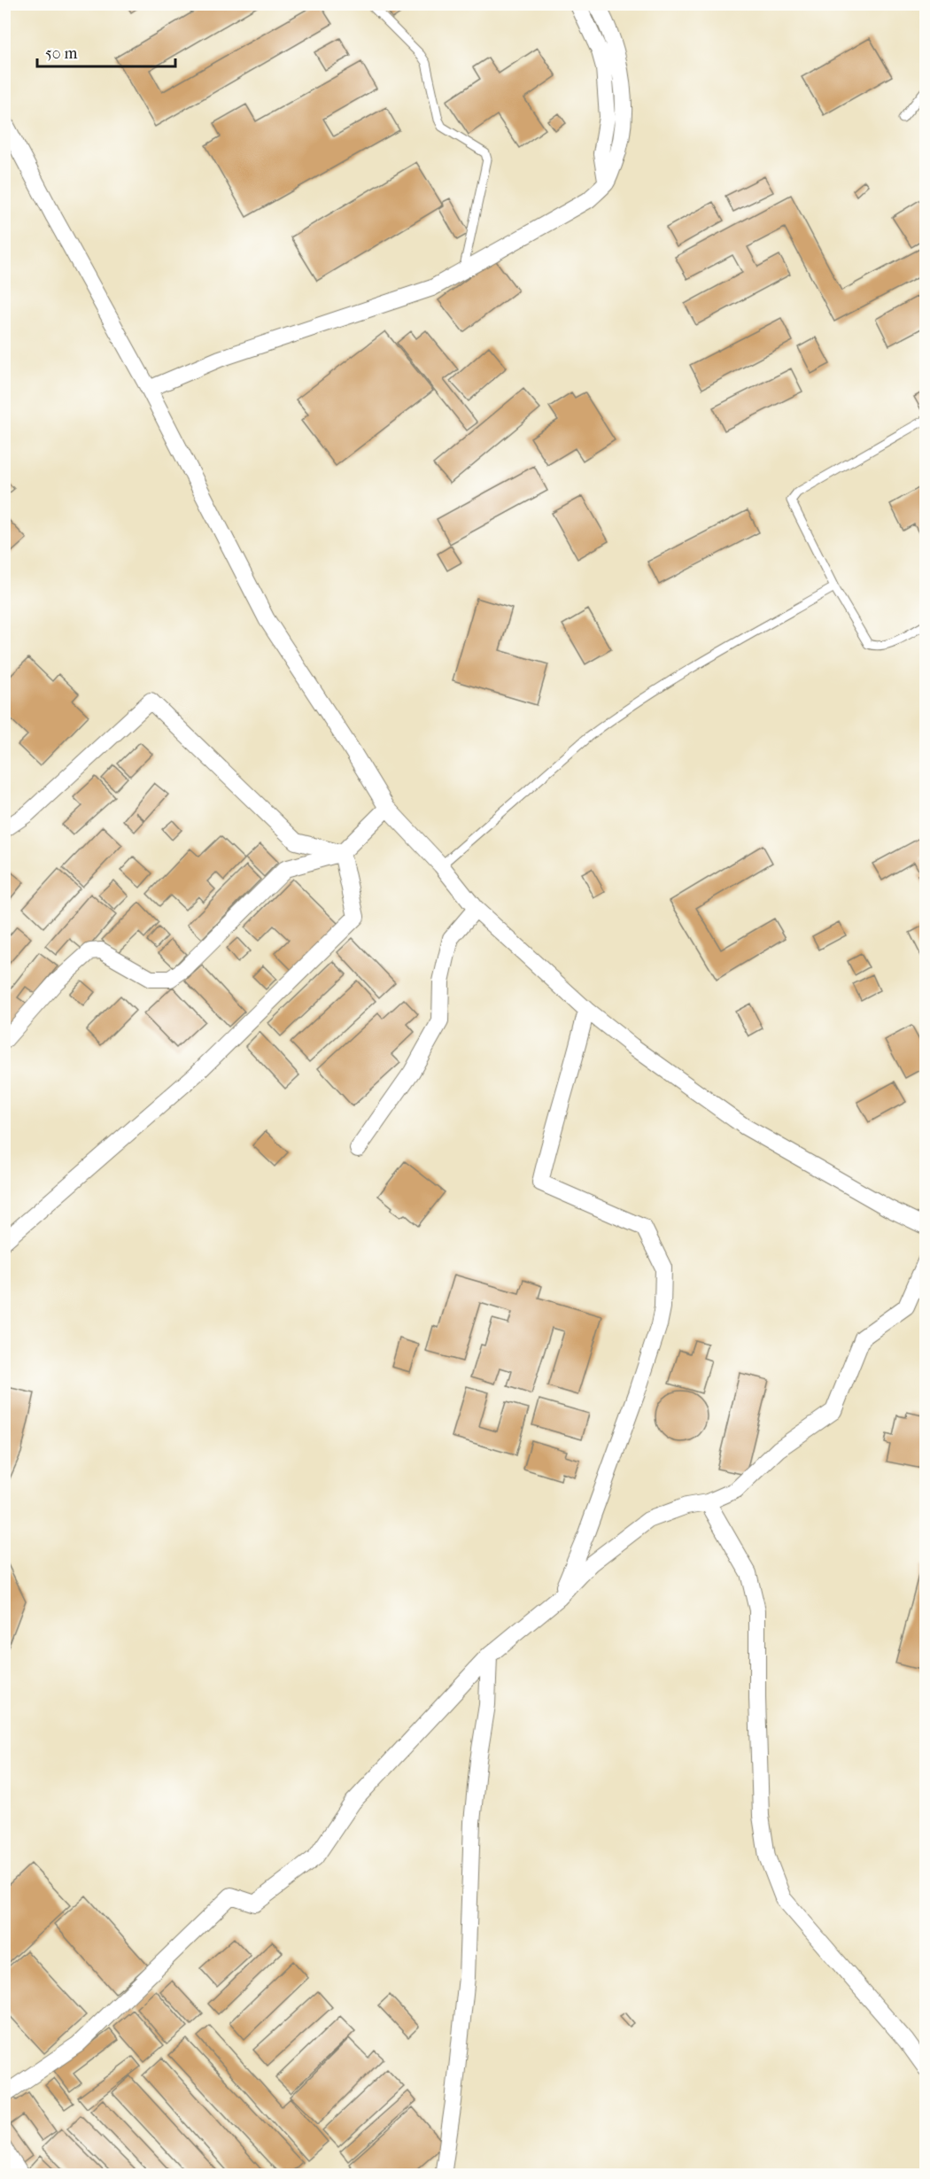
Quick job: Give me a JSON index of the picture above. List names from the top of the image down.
{
  "scale_bar": "50 m"
}
